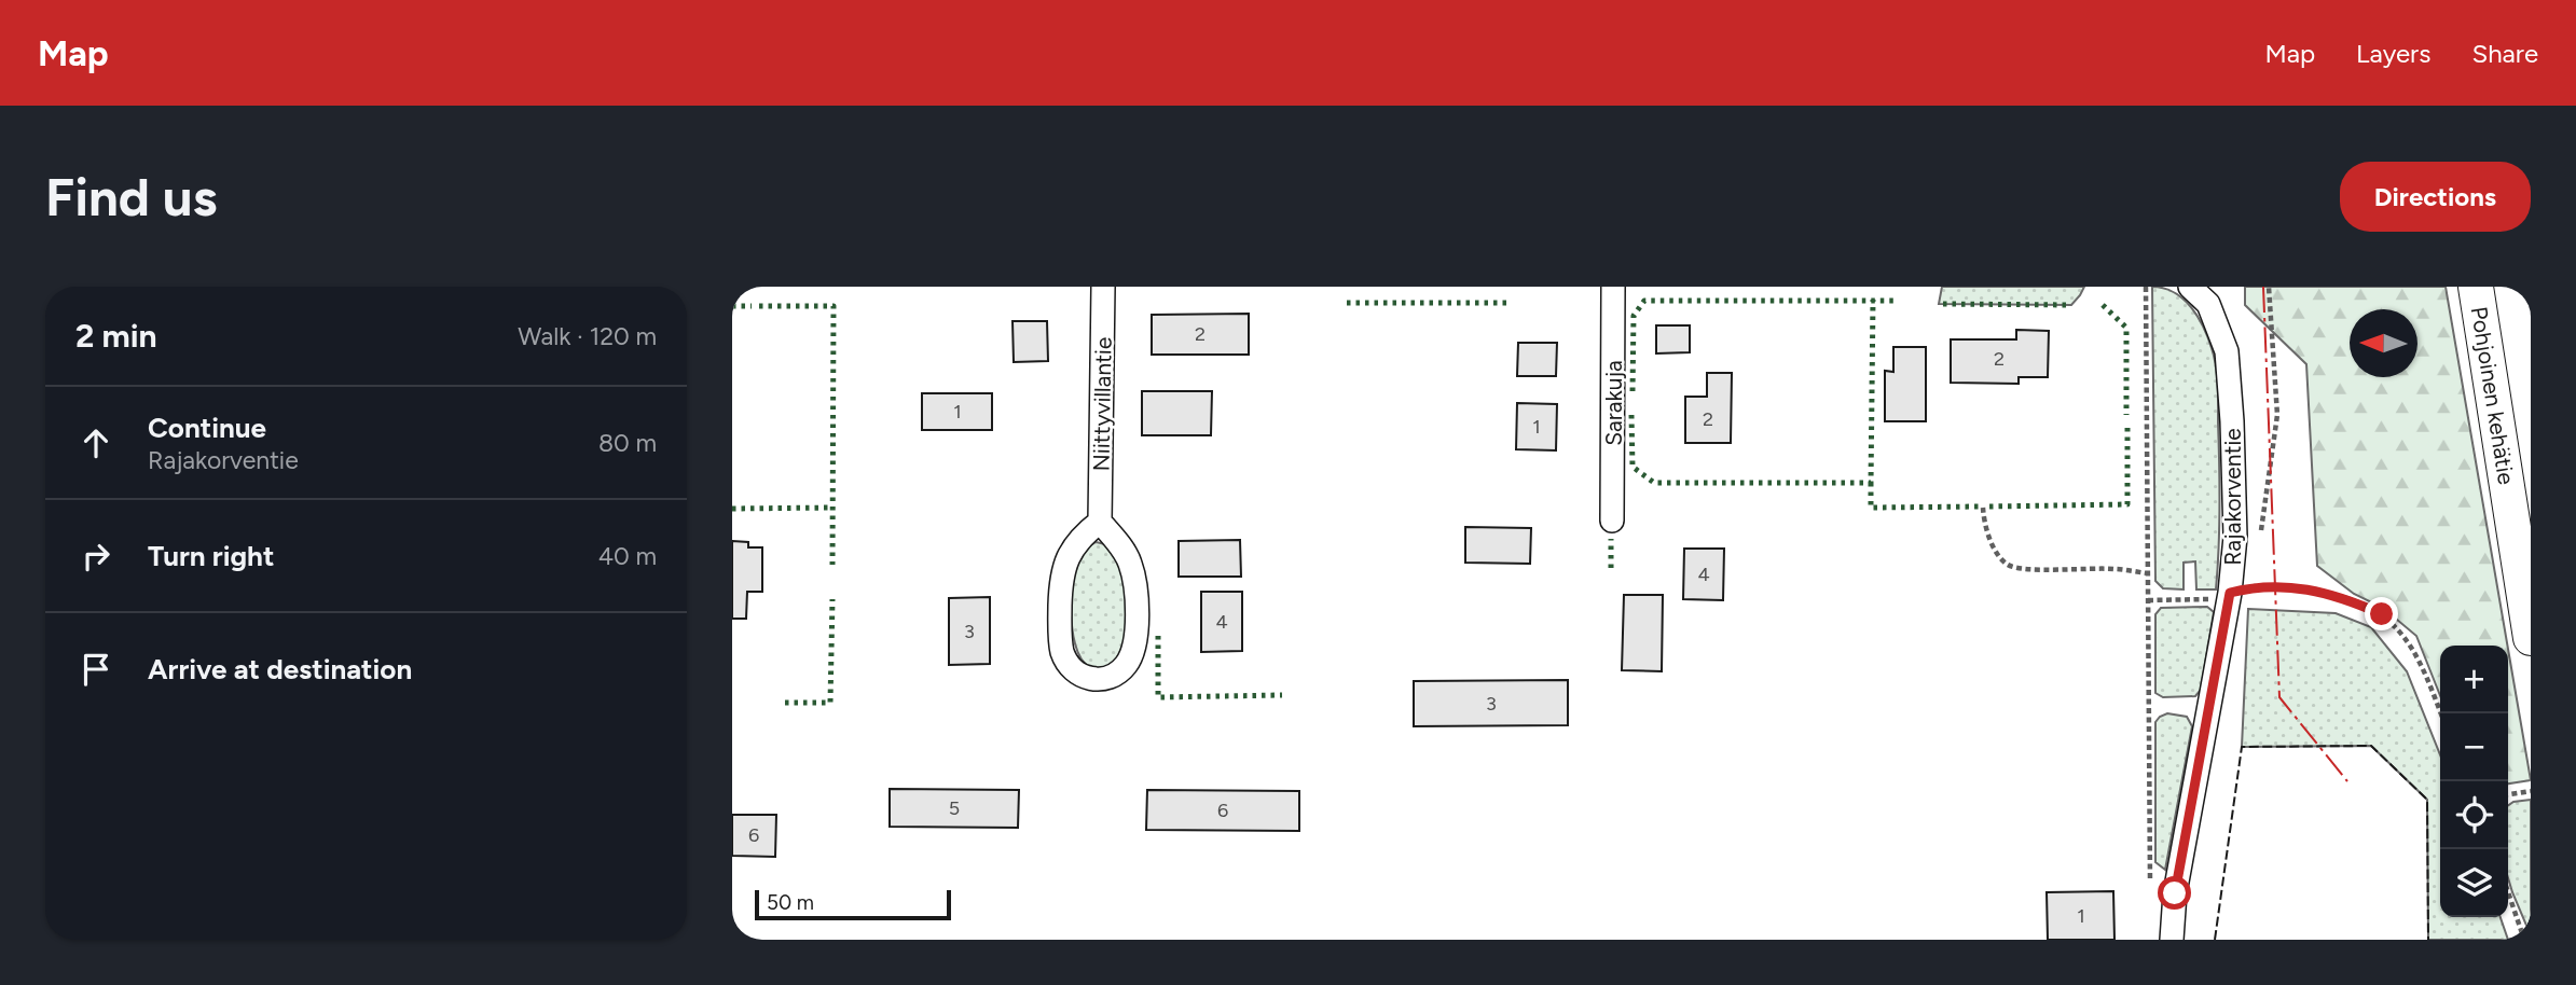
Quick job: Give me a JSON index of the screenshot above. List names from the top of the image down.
{
  "streets": {
    "main road": ["Pohjoinen kehätie"],
    "street": ["Sarakuja", "Niittyvillantie", "Rajakorventie"]
  },
  "house_numbers": [
    "2",
    "2",
    "1",
    "2",
    "1",
    "4",
    "4",
    "3",
    "3",
    "5",
    "6",
    "6",
    "1"
  ],
  "scale_bar": "50 m",
  "north": "left",
  "page": {
    "header": "Map",
    "nav": ["Map", "Layers", "Share"],
    "buttons": "Directions",
    "title": "Find us",
    "heading": ["2 min", "Walk · 120 m"],
    "list": [
      ["Continue", "Rajakorventie", "80 m"],
      ["Turn right", "40 m"],
      "Arrive at destination"
    ],
    "map_buttons": ["+", "−"],
    "scale": "50 m"
  }
}
